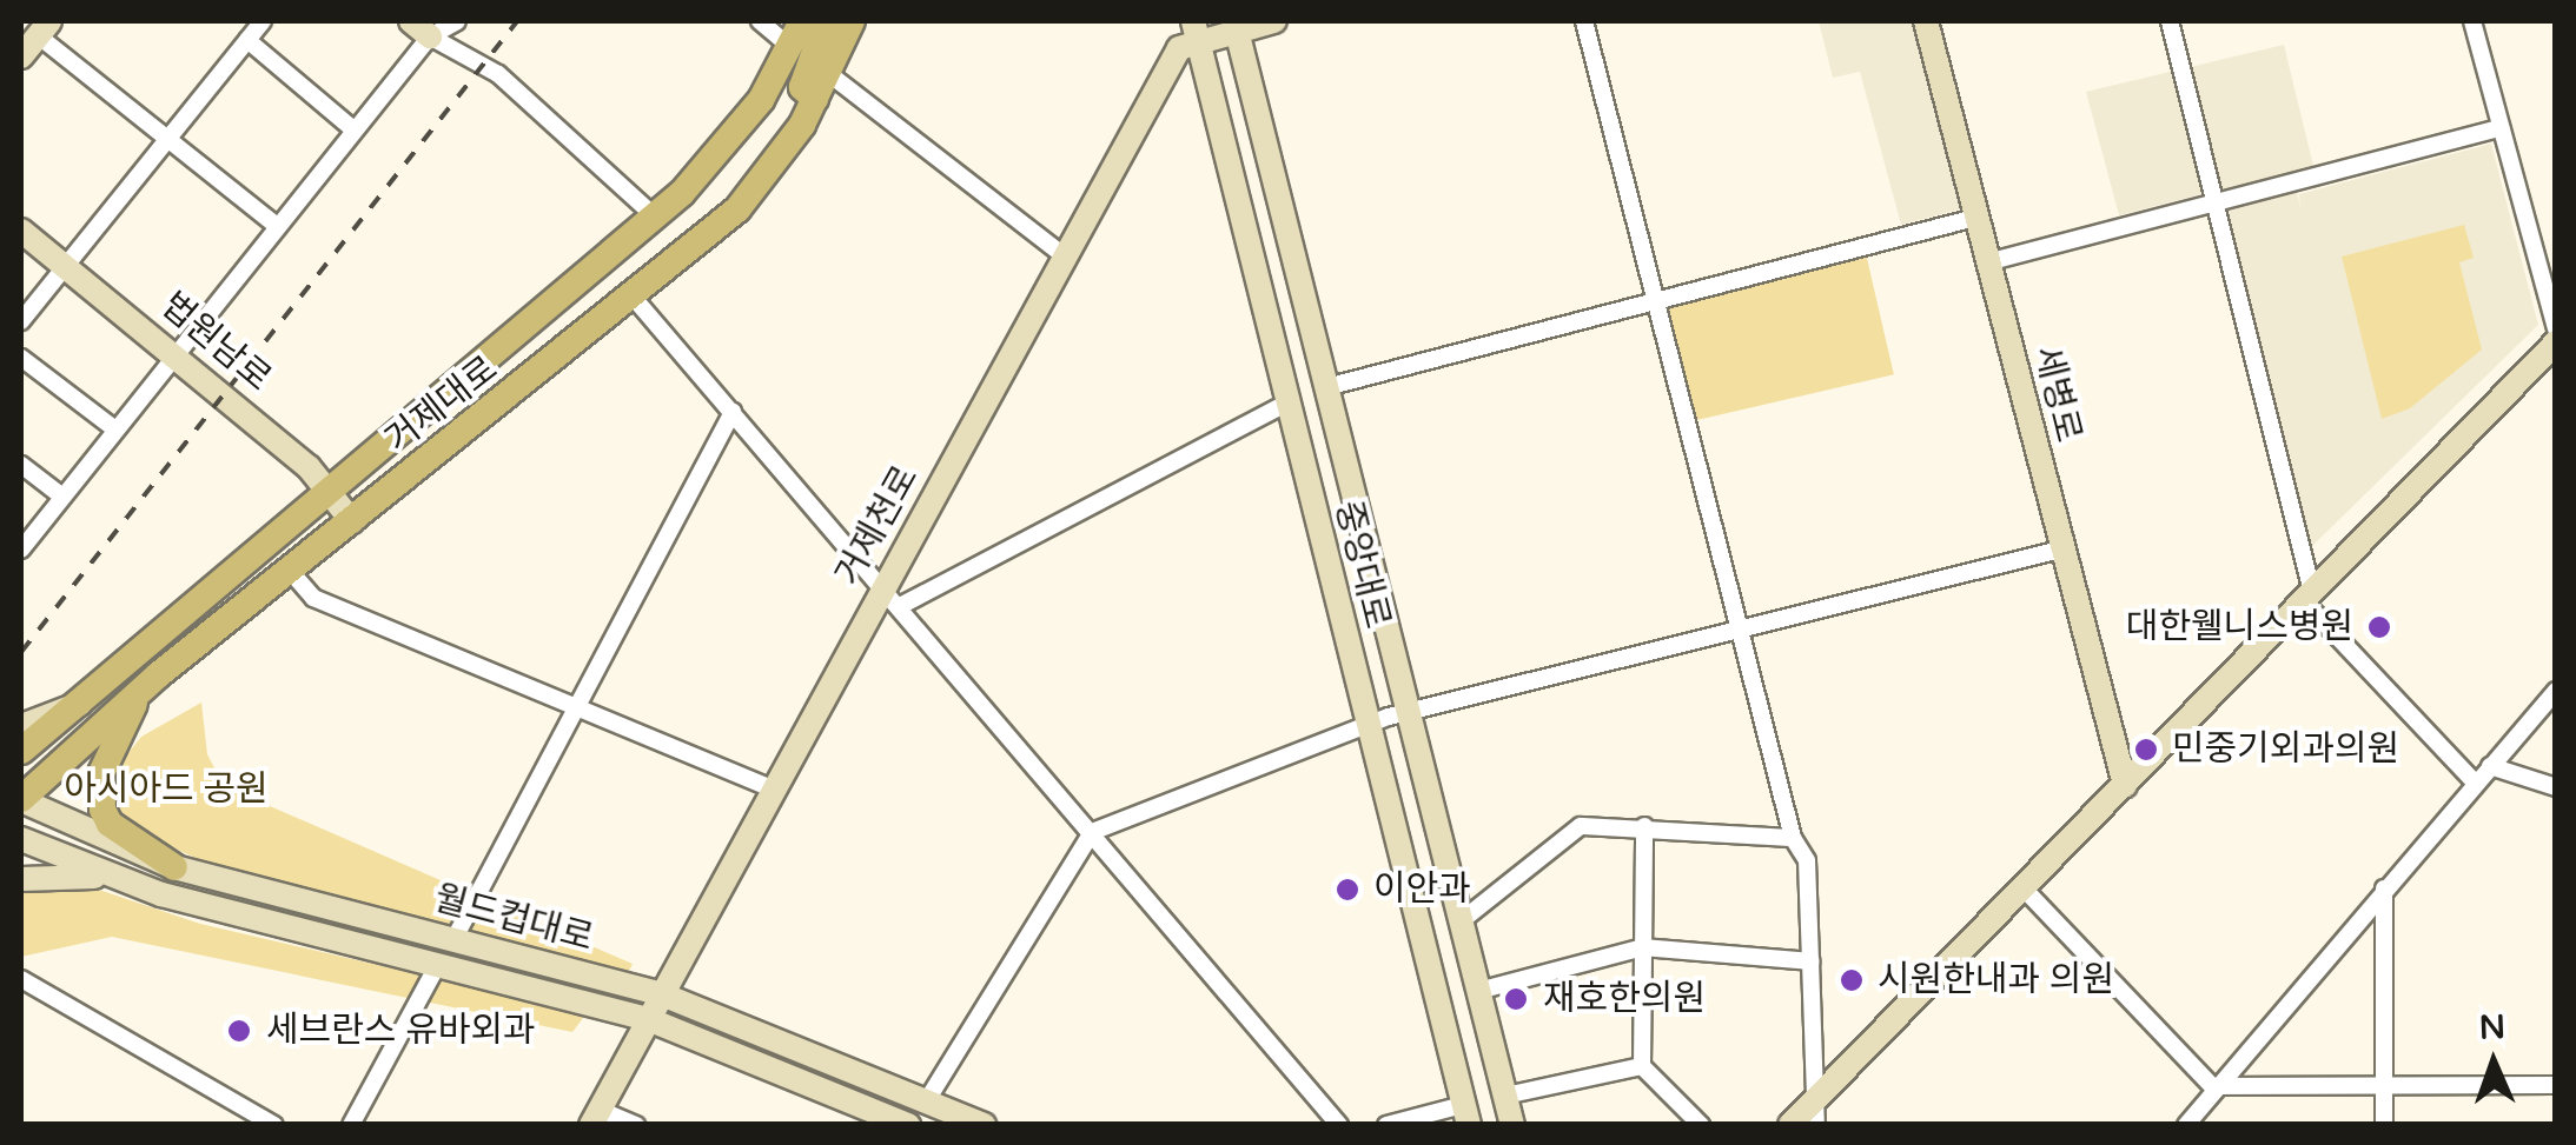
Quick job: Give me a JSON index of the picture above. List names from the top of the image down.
{
  "streets": {
    "main road": [
      "법원남로",
      "세병로",
      "거제대로",
      "거제천로",
      "중앙대로",
      "월드컵대로"
    ]
  },
  "crossings": [
    ["법원남로", "거제대로"],
    ["거제대로", "월드컵대로"],
    ["거제천로", "중앙대로"],
    ["거제천로", "월드컵대로"]
  ],
  "parks": ["아시아드 공원"],
  "places": [
    "대한웰니스병원",
    "민중기외과의원",
    "이안과",
    "시원한내과 의원",
    "재호한의원",
    "세브란스 유바외과"
  ],
  "north": "top"
}
